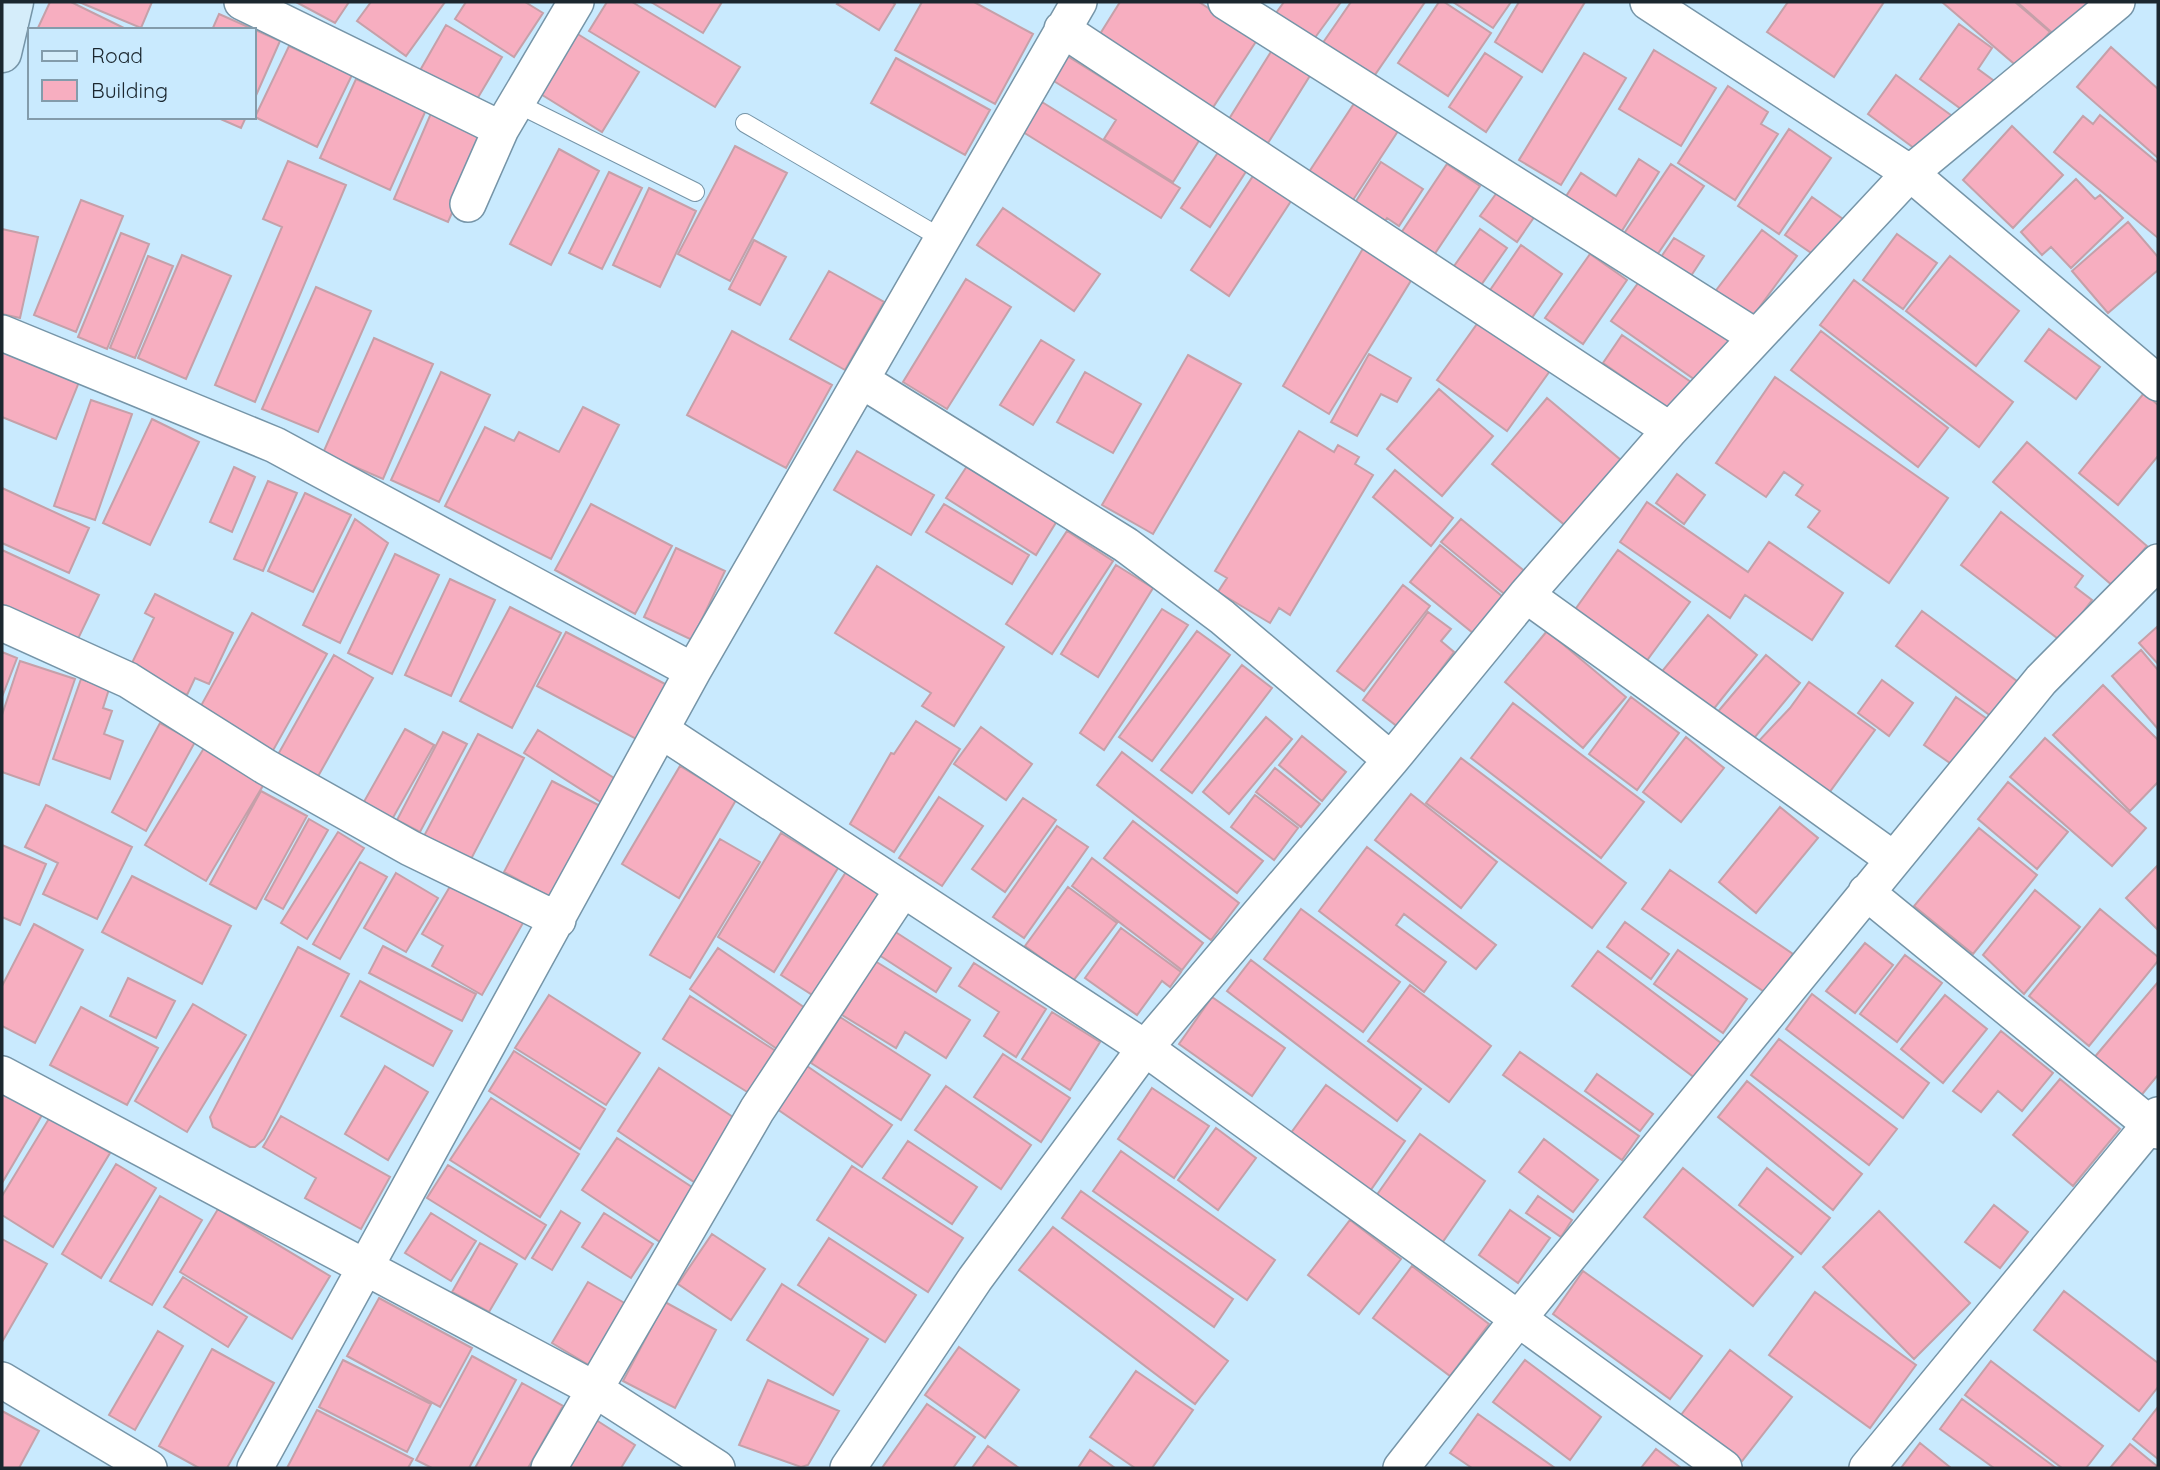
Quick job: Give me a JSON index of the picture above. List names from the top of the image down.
{
  "legend": ["Road", "Building"]
}
